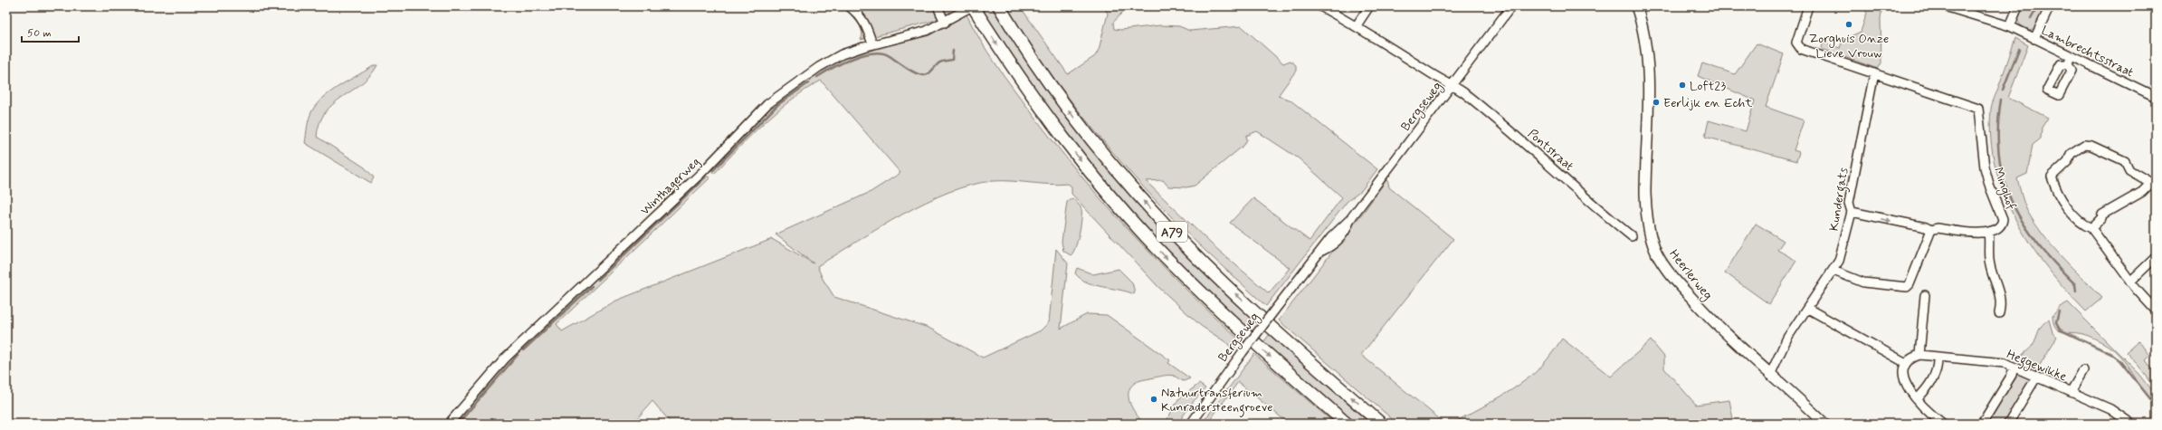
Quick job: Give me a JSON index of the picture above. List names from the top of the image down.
{
  "streets": {
    "highway": ["A79"],
    "main road": ["Heerlerweg"],
    "street": [
      "Lambrechtsstraat",
      "Bergseweg",
      "Pontstraat",
      "Winthagerweg",
      "Minghof",
      "Kundergats",
      "Heggewikke"
    ]
  },
  "crossings": [
    ["Bergseweg", "Pontstraat"],
    ["Winthagerweg", "A79"],
    ["Minghof", "Kundergats"],
    ["Kundergats", "Heerlerweg"]
  ],
  "places": [
    "Zorghuis Onze Lieve Vrouw",
    "Loft23",
    "Eerlijk en Echt",
    "Natuurtransferium Kunradersteengroeve"
  ],
  "scale_bar": "50 m"
}
